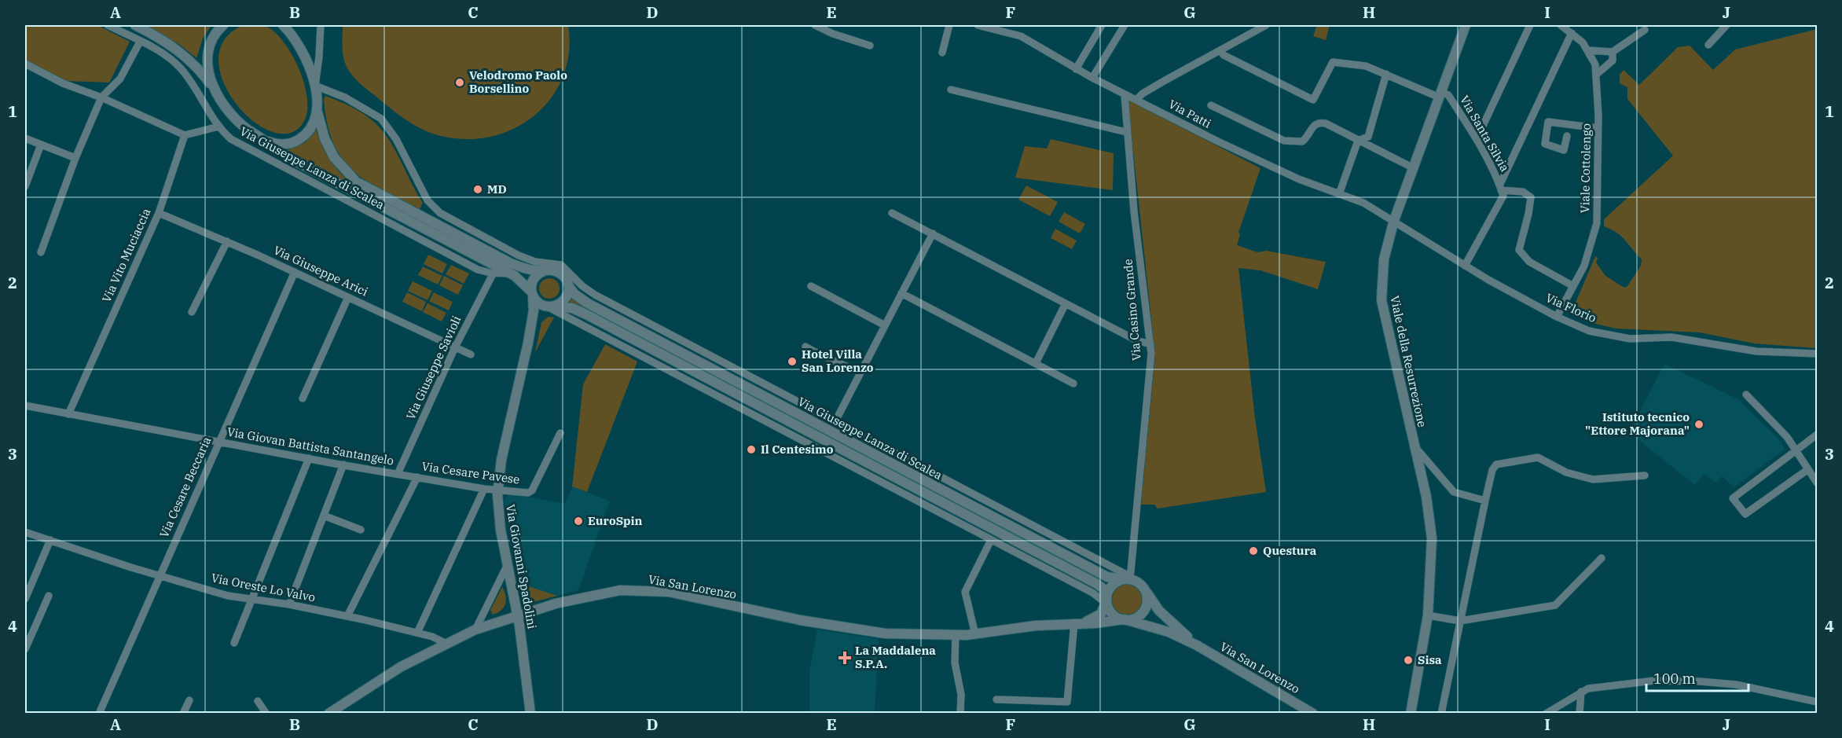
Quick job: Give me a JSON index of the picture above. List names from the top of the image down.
{
  "streets": {
    "street": [
      "Via Patti",
      "Via Santa Silvia",
      "Via Giuseppe Lanza di Scalea",
      "Viale Cottolengo",
      "Via Vito Muciaccia",
      "Via Giuseppe Arici",
      "Via Florio",
      "Via Casino Grande",
      "Viale della Resurrezione",
      "Via Giuseppe Savioli",
      "Via Giovan Battista Santangelo",
      "Via Cesare Pavese",
      "Via Cesare Beccaria",
      "Via Giovanni Spadolini",
      "Via San Lorenzo",
      "Via Oreste Lo Valvo"
    ]
  },
  "crossings": [
    ["Via Patti", "Via Florio"],
    ["Via Patti", "Via Casino Grande"],
    ["Via Patti", "Viale della Resurrezione"],
    ["Via Santa Silvia", "Via Florio"],
    ["Via Santa Silvia", "Viale della Resurrezione"],
    ["Via Giuseppe Lanza di Scalea", "Via Casino Grande"],
    ["Via Giuseppe Lanza di Scalea", "Via Giuseppe Savioli"],
    ["Via Giuseppe Lanza di Scalea", "Via Giovanni Spadolini"],
    ["Via Giuseppe Lanza di Scalea", "Via San Lorenzo"],
    ["Viale Cottolengo", "Via Florio"],
    ["Via Vito Muciaccia", "Via Giuseppe Arici"],
    ["Via Vito Muciaccia", "Via Giovan Battista Santangelo"],
    ["Via Giuseppe Arici", "Via Giuseppe Savioli"],
    ["Via Giuseppe Arici", "Via Cesare Beccaria"],
    ["Via Florio", "Viale della Resurrezione"],
    ["Via Casino Grande", "Via San Lorenzo"],
    ["Via Giuseppe Savioli", "Via Giovan Battista Santangelo"],
    ["Via Giuseppe Savioli", "Via Cesare Pavese"],
    ["Via Giovan Battista Santangelo", "Via Cesare Pavese"],
    ["Via Giovan Battista Santangelo", "Via Cesare Beccaria"],
    ["Via Cesare Pavese", "Via Giovanni Spadolini"],
    ["Via Cesare Beccaria", "Via Oreste Lo Valvo"],
    ["Via Giovanni Spadolini", "Via San Lorenzo"],
    ["Via San Lorenzo", "Via Oreste Lo Valvo"]
  ],
  "places": {
    "other": [
      "Velodromo Paolo Borsellino",
      "MD",
      "Hotel Villa San Lorenzo",
      "Istituto tecnico \"Ettore Majorana\"",
      "Il Centesimo",
      "EuroSpin",
      "Questura",
      "Sisa"
    ],
    "health": ["La Maddalena S.P.A."]
  },
  "scale_bar": "100 m",
  "grid": {
    "columns": [
      "A",
      "B",
      "C",
      "D",
      "E",
      "F",
      "G",
      "H",
      "I",
      "J"
    ],
    "rows": [
      "1",
      "2",
      "3",
      "4"
    ]
  }
}
